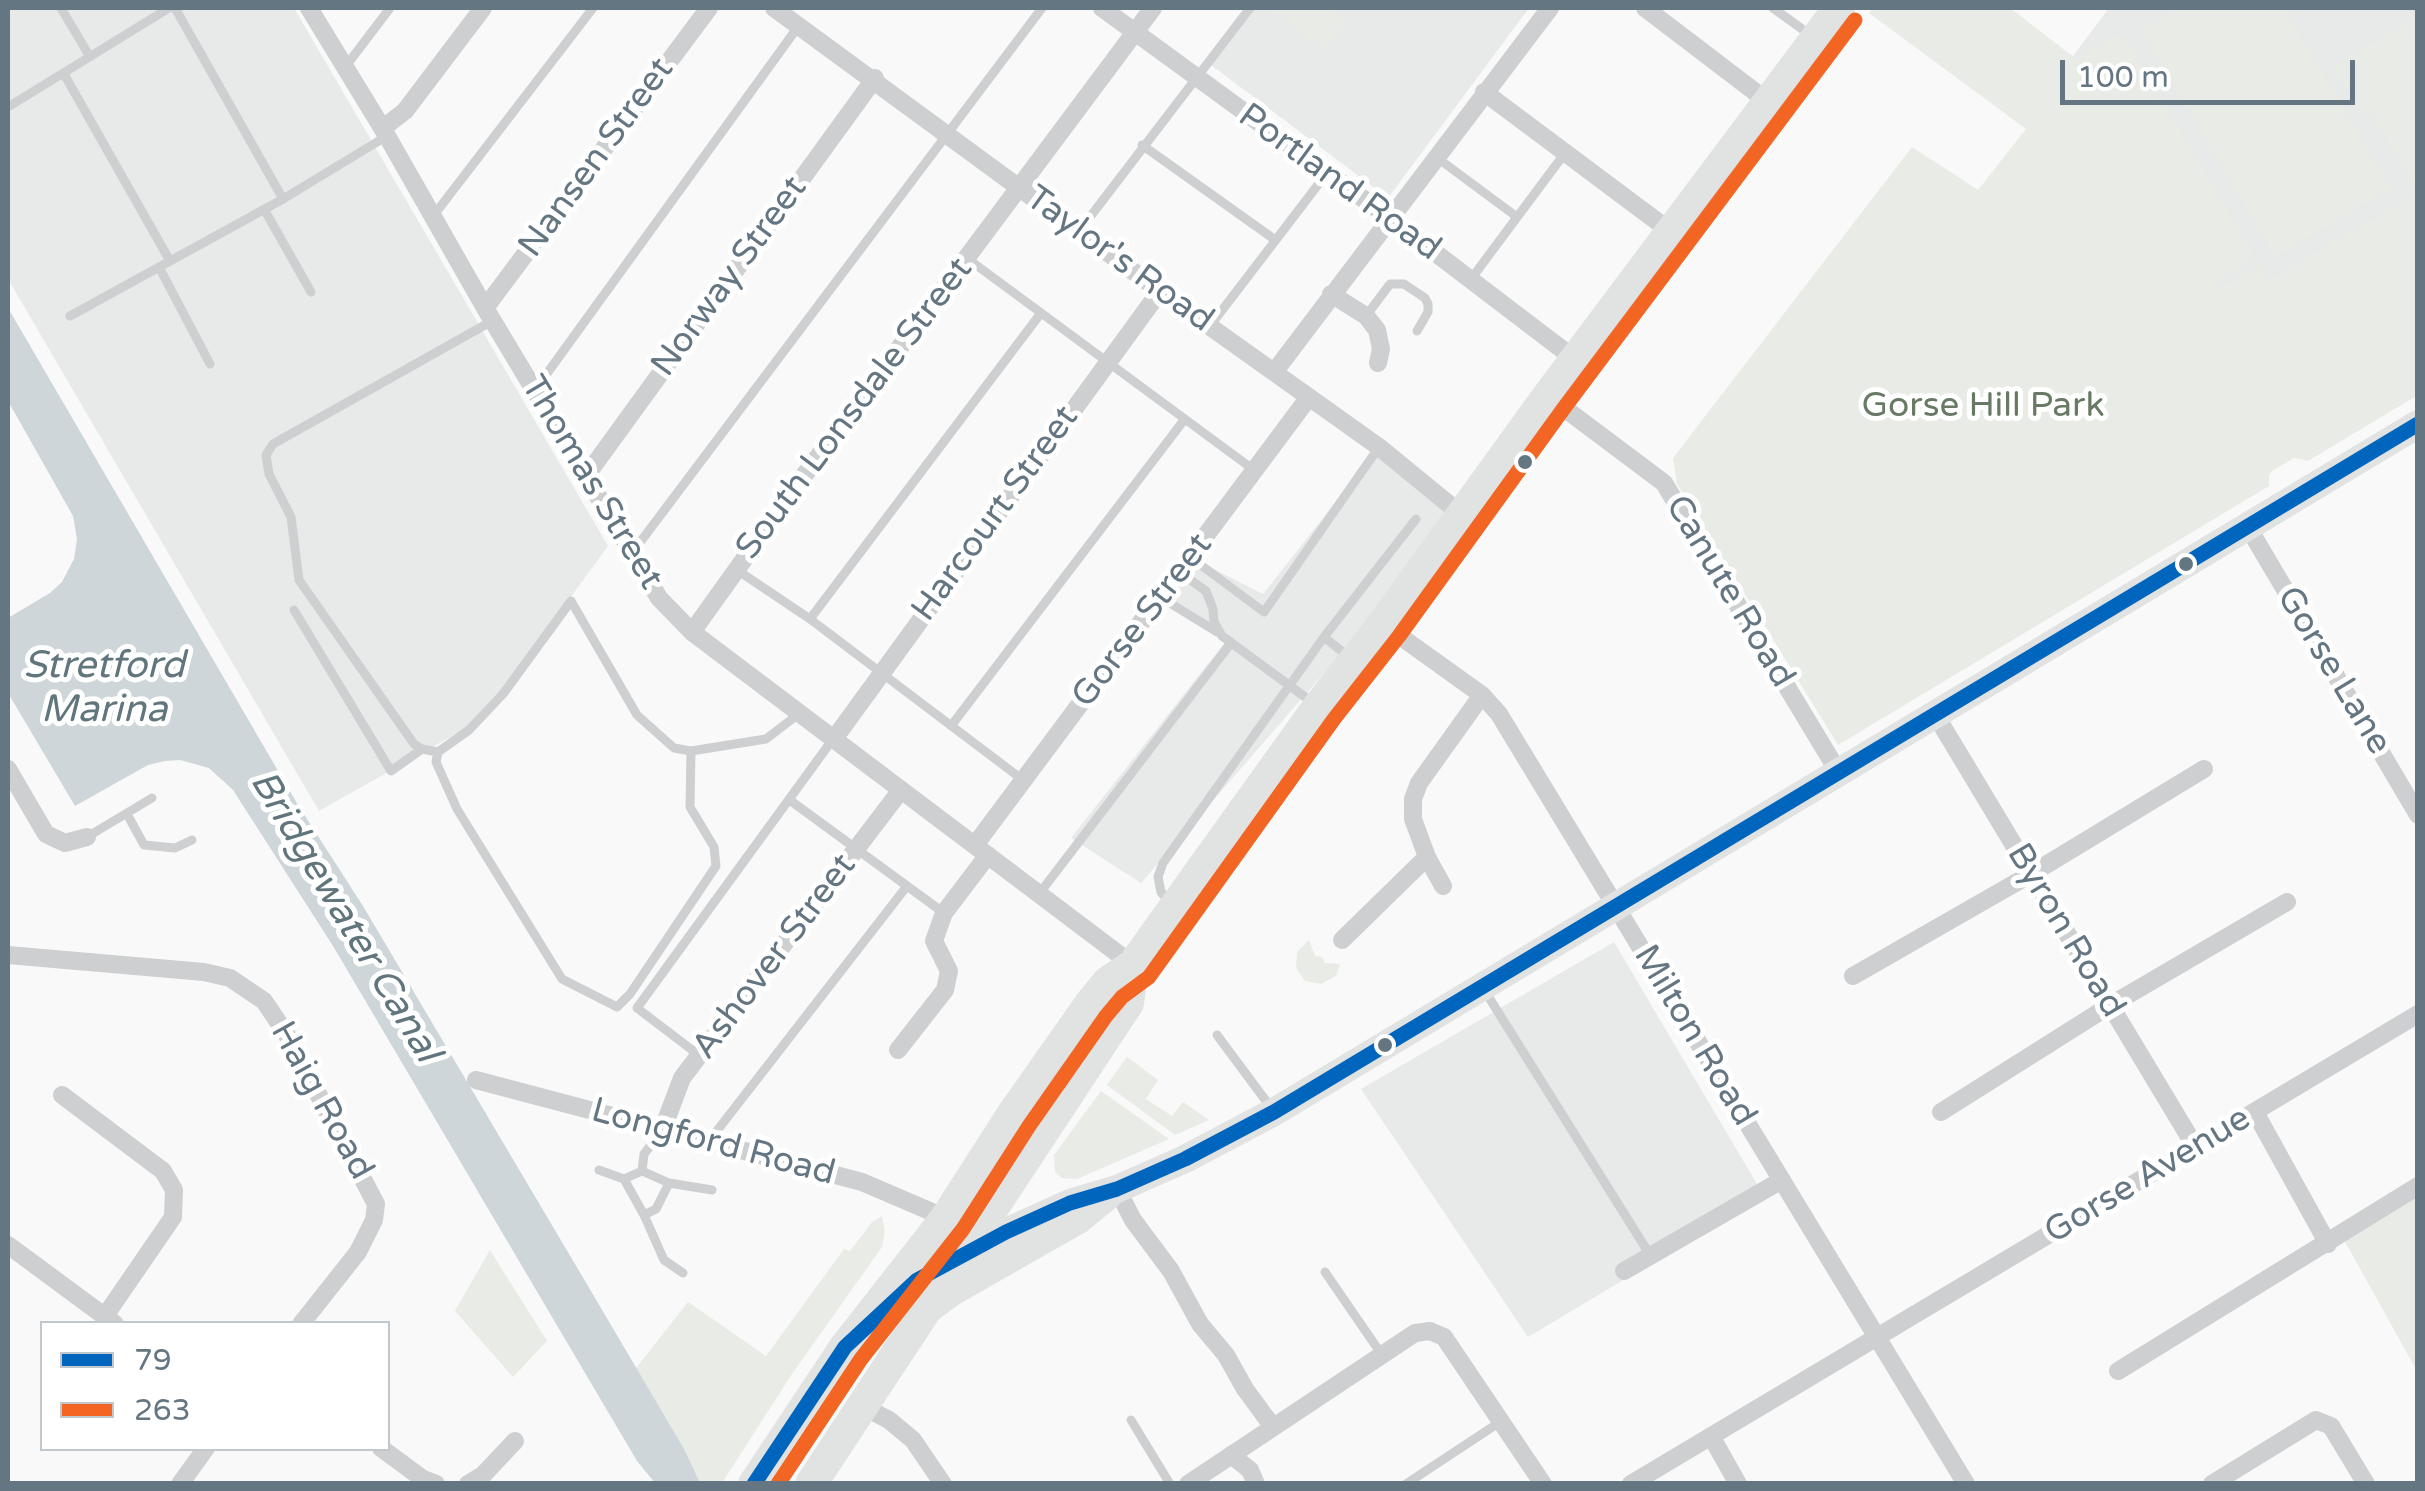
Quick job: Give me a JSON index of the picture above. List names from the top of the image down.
{
  "streets": {
    "street": [
      "Nansen Street",
      "Portland Road",
      "Taylor's Road",
      "Norway Street",
      "South Lonsdale Street",
      "Thomas Street",
      "Harcourt Street",
      "Canute Road",
      "Gorse Street",
      "Gorse Lane",
      "Byron Road",
      "Ashover Street",
      "Milton Road",
      "Haig Road",
      "Longford Road",
      "Gorse Avenue"
    ]
  },
  "crossings": [
    ["Nansen Street", "Thomas Street"],
    ["Portland Road", "South Lonsdale Street"],
    ["Taylor's Road", "Norway Street"],
    ["Taylor's Road", "South Lonsdale Street"],
    ["Taylor's Road", "Harcourt Street"],
    ["Taylor's Road", "Gorse Street"],
    ["Norway Street", "Thomas Street"],
    ["South Lonsdale Street", "Thomas Street"],
    ["Thomas Street", "Harcourt Street"],
    ["Thomas Street", "Gorse Street"],
    ["Thomas Street", "Ashover Street"],
    ["Byron Road", "Gorse Avenue"],
    ["Ashover Street", "Longford Road"],
    ["Milton Road", "Gorse Avenue"]
  ],
  "water": ["Stretford Marina", "Bridgewater Canal"],
  "parks": ["Gorse Hill Park"],
  "lines": ["transit line 263", "transit line 79"],
  "legend": ["79", "263"],
  "scale_bar": "100 m"
}
